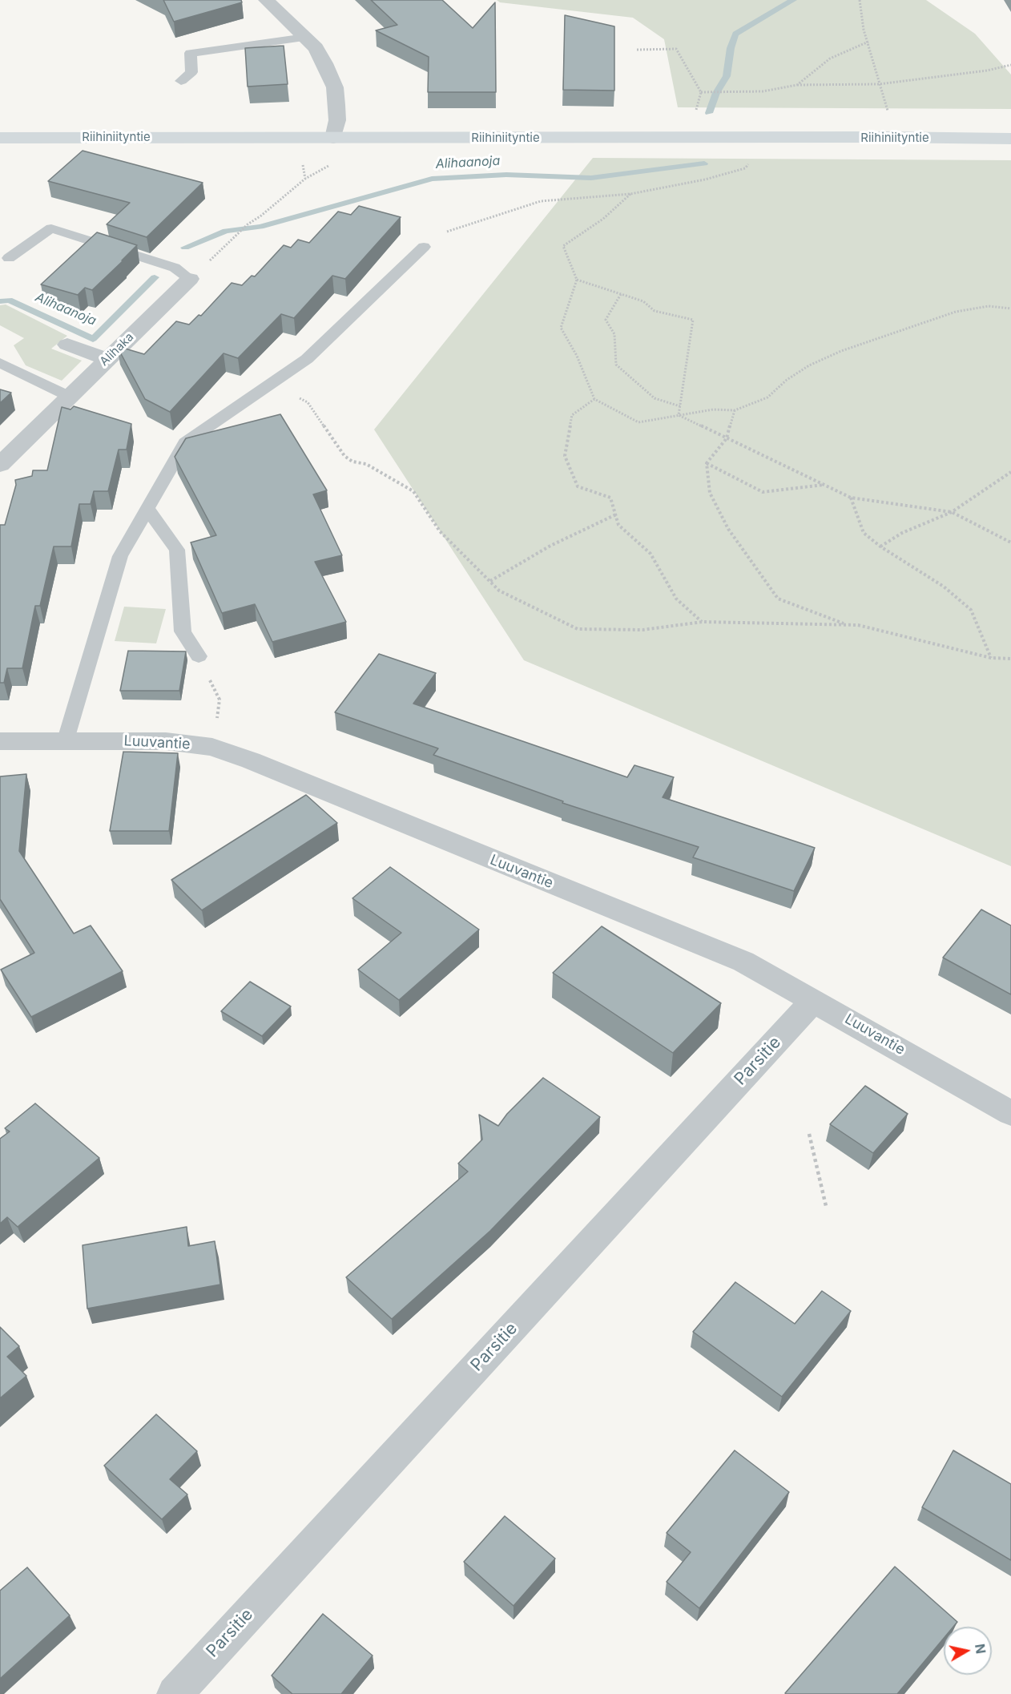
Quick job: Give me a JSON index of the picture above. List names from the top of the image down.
{
  "streets": {
    "main road": ["Riihiniityntie"],
    "street": ["Alihaka", "Luuvantie", "Parsitie"]
  },
  "crossings": [
    ["Luuvantie", "Parsitie"]
  ],
  "water": ["Alihaanoja"],
  "north": "right"
}
